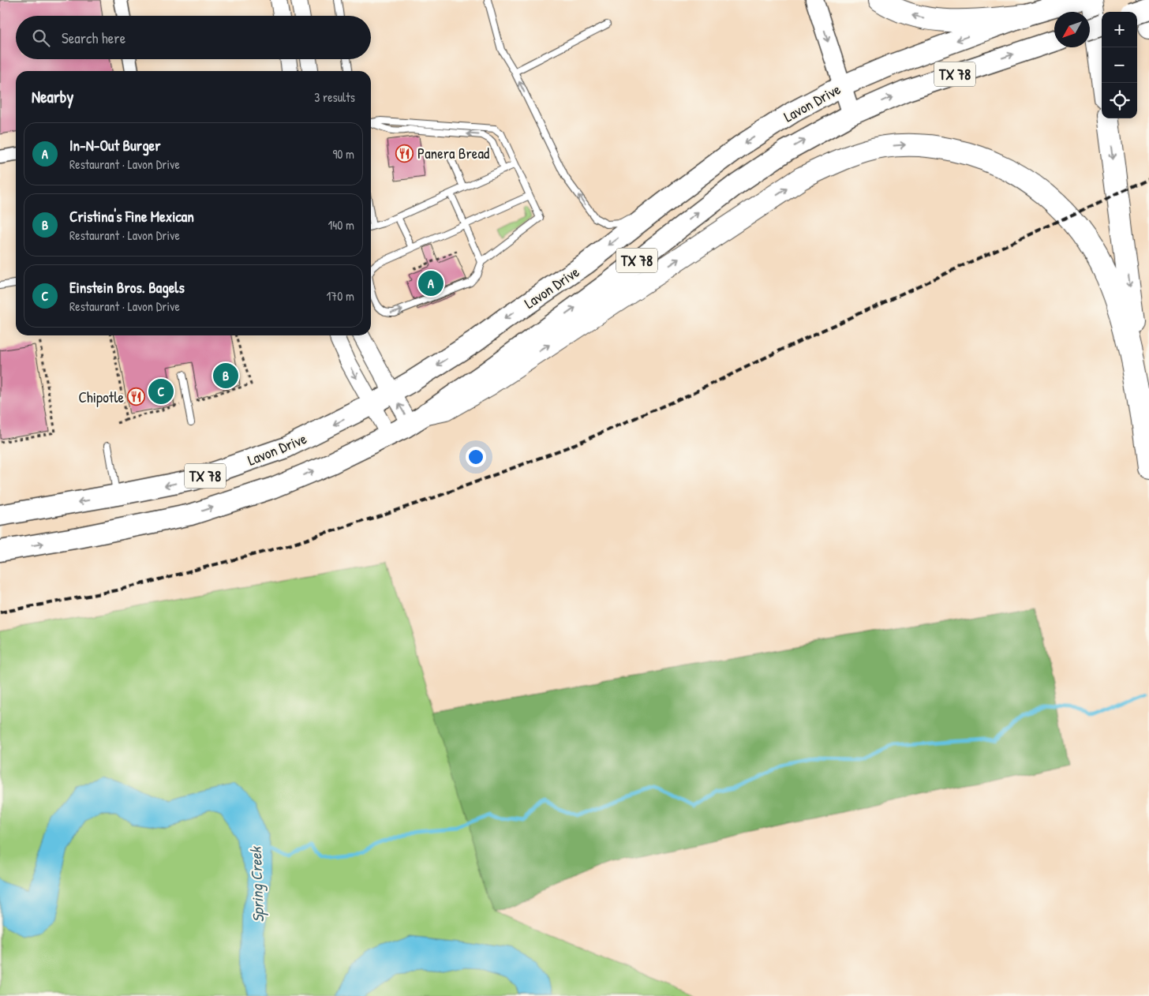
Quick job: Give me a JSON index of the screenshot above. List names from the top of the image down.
{
  "streets": {
    "main road": ["TX 78", "Lavon Drive"]
  },
  "water": ["Spring Creek"],
  "places": {
    "restaurant": ["Panera Bread", "Chipotle"]
  },
  "north": "bottom left",
  "page": {
    "map_buttons": ["+", "−"],
    "search": "Search here",
    "heading": ["Nearby", "3 results"],
    "list": [
      {
        "mark": "A",
        "name": "In-N-Out Burger",
        "note": "Restaurant · Lavon Drive",
        "value": "90 m"
      },
      {
        "mark": "B",
        "name": "Cristina's Fine Mexican",
        "note": "Restaurant · Lavon Drive",
        "value": "140 m"
      },
      {
        "mark": "C",
        "name": "Einstein Bros. Bagels",
        "note": "Restaurant · Lavon Drive",
        "value": "170 m"
      }
    ],
    "pins": ["A", "B", "C"]
  }
}
